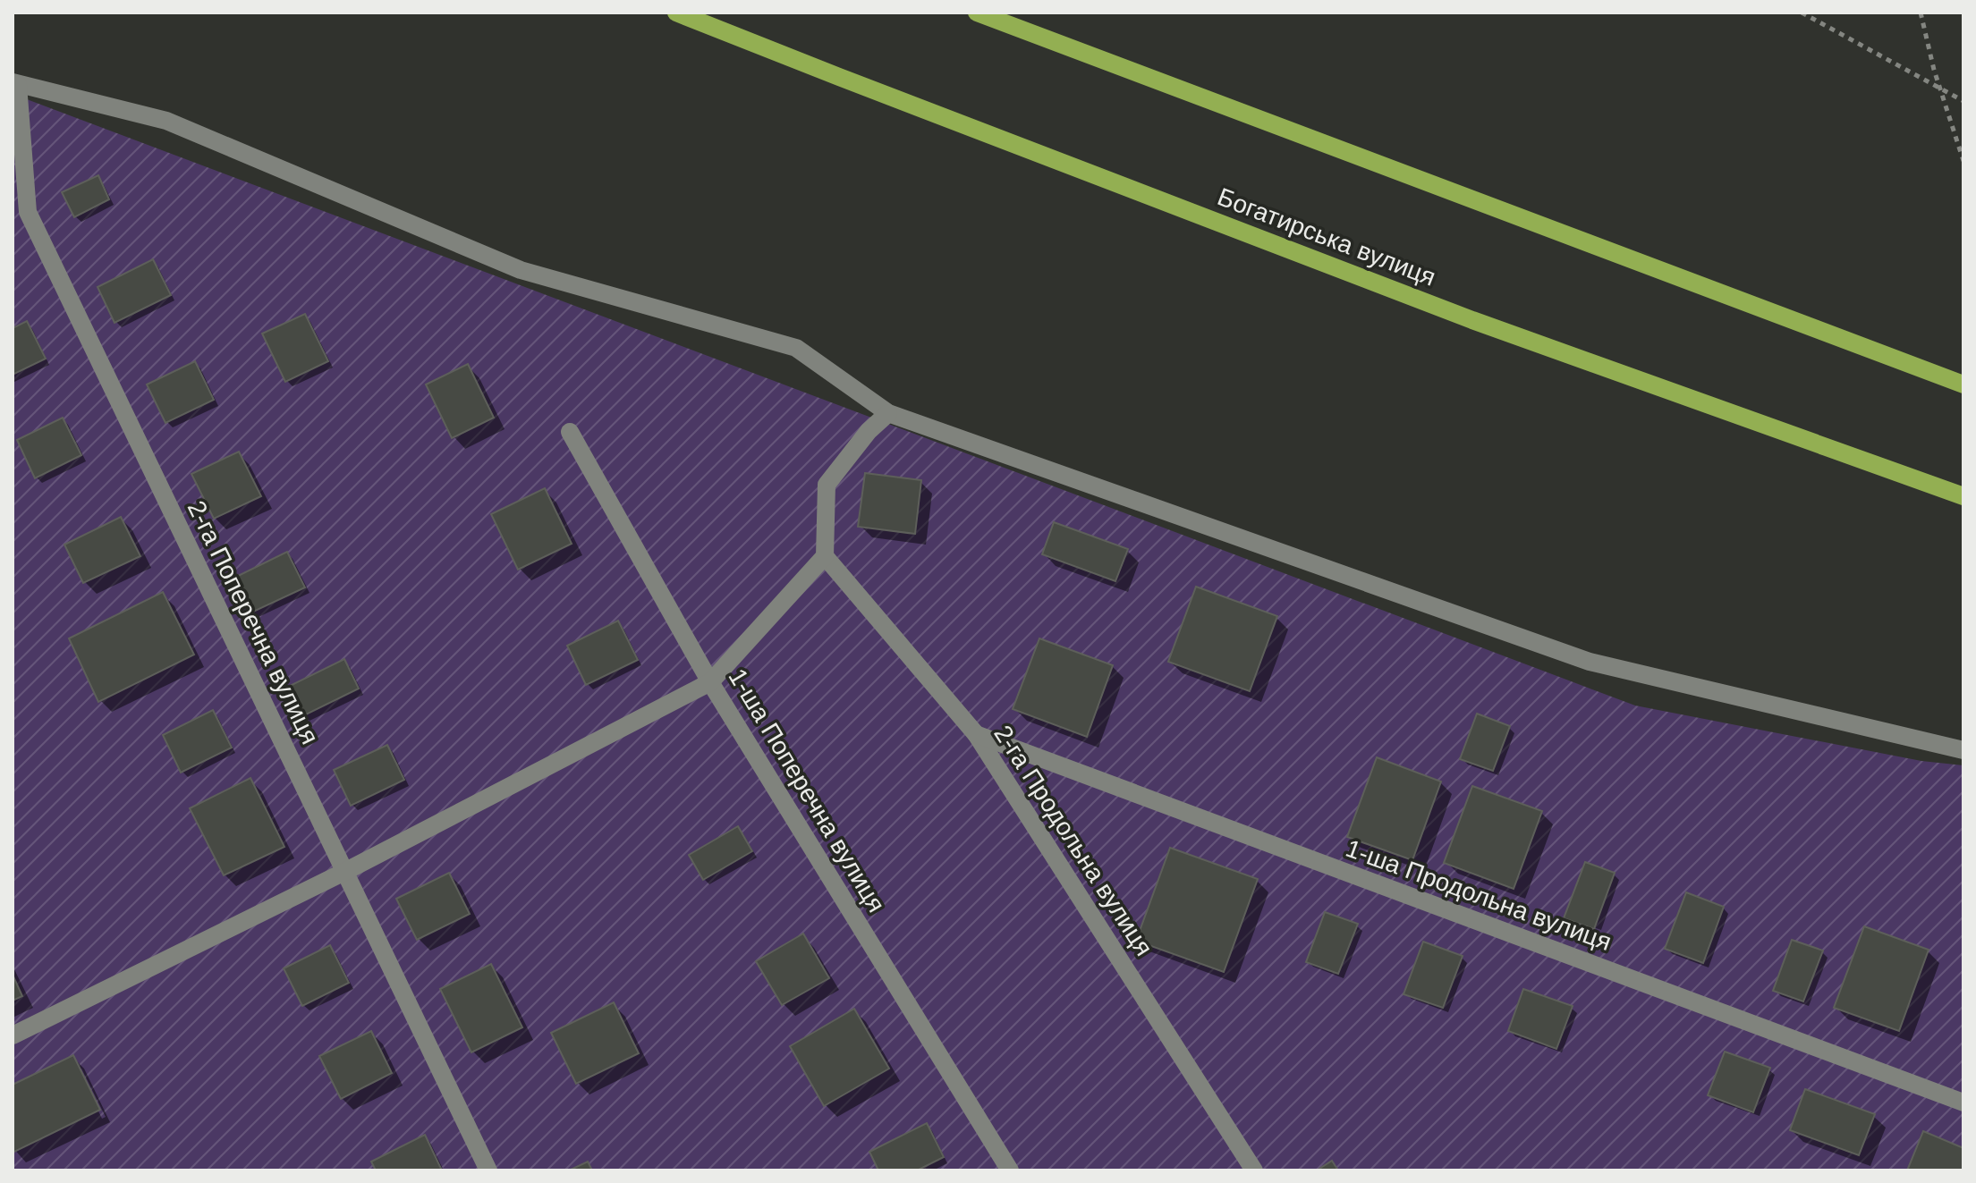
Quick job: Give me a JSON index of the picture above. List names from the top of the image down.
{
  "streets": {
    "main road": ["Богатирська вулиця"],
    "street": [
      "2-га Поперечна вулиця",
      "1-ша Поперечна вулиця",
      "2-га Продольна вулиця",
      "1-ша Продольна вулиця"
    ]
  },
  "crossings": [
    ["2-га Продольна вулиця", "1-ша Продольна вулиця"]
  ]
}
